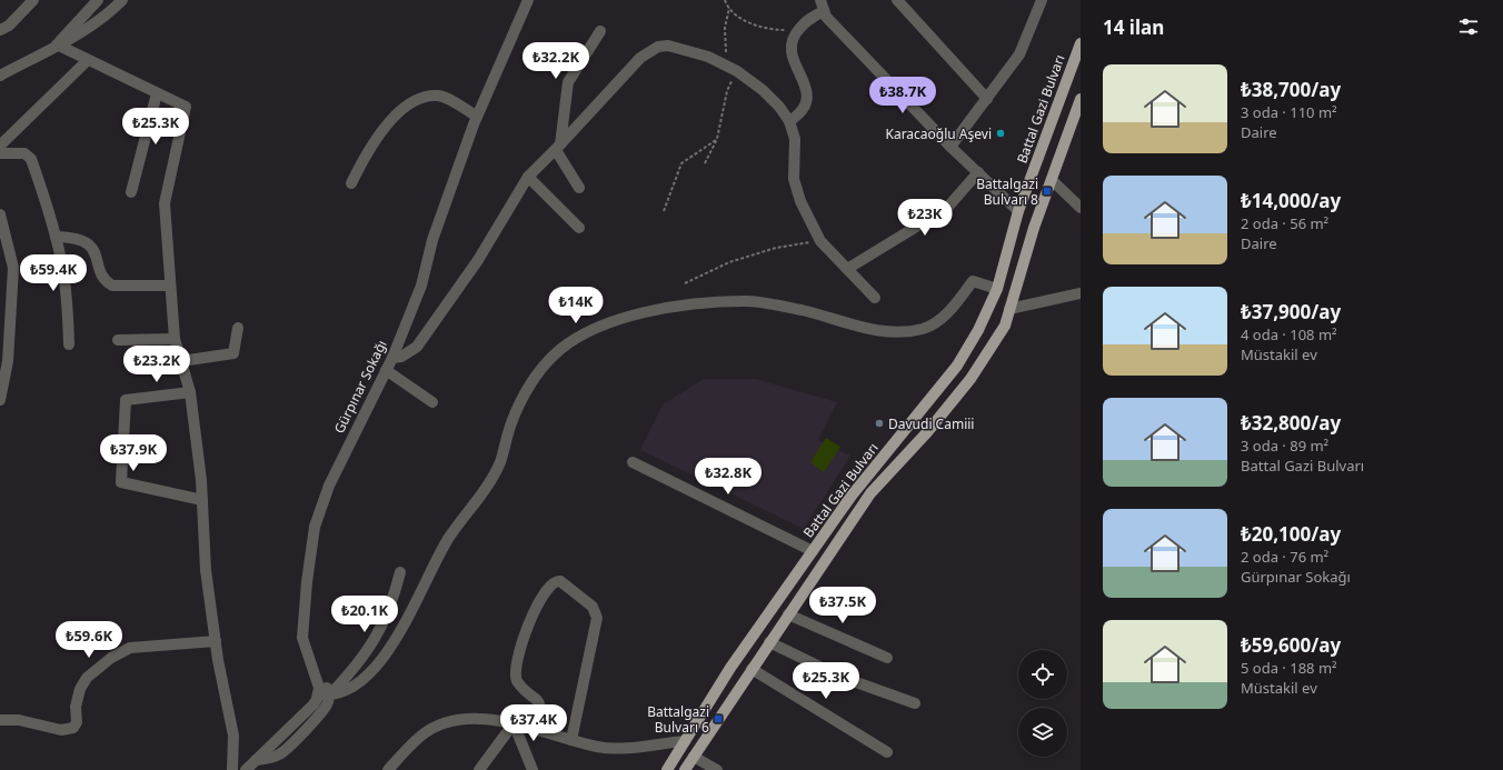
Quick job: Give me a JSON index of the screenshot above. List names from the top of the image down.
{
  "streets": {
    "main road": ["Battal Gazi Bulvarı"],
    "street": ["Gürpınar Sokağı"]
  },
  "places": {
    "other": ["Karacaoğlu Aşevi", "Davudi Camiii"],
    "transit": ["Battalgazi Bulvarı 8", "Battalgazi Bulvarı 6"]
  },
  "page": {
    "heading": "14 ilan",
    "price": [
      "₺32.2K",
      "₺38.7K",
      "₺25.3K",
      "₺23K",
      "₺59.4K",
      "₺14K",
      "₺23.2K",
      "₺37.9K",
      "₺32.8K",
      "₺37.5K",
      "₺20.1K",
      "₺59.6K",
      "₺25.3K",
      "₺37.4K"
    ],
    "list": [
      {
        "name": "₺38,700/ay",
        "note": "3 oda · 110 m² · Daire"
      },
      {
        "name": "₺14,000/ay",
        "note": "2 oda · 56 m² · Daire"
      },
      {
        "name": "₺37,900/ay",
        "note": "4 oda · 108 m² · Müstakil ev"
      },
      {
        "name": "₺32,800/ay",
        "note": "3 oda · 89 m² · Battal Gazi Bulvarı"
      },
      {
        "name": "₺20,100/ay",
        "note": "2 oda · 76 m² · Gürpınar Sokağı"
      },
      {
        "name": "₺59,600/ay",
        "note": "5 oda · 188 m² · Müstakil ev"
      }
    ]
  }
}
